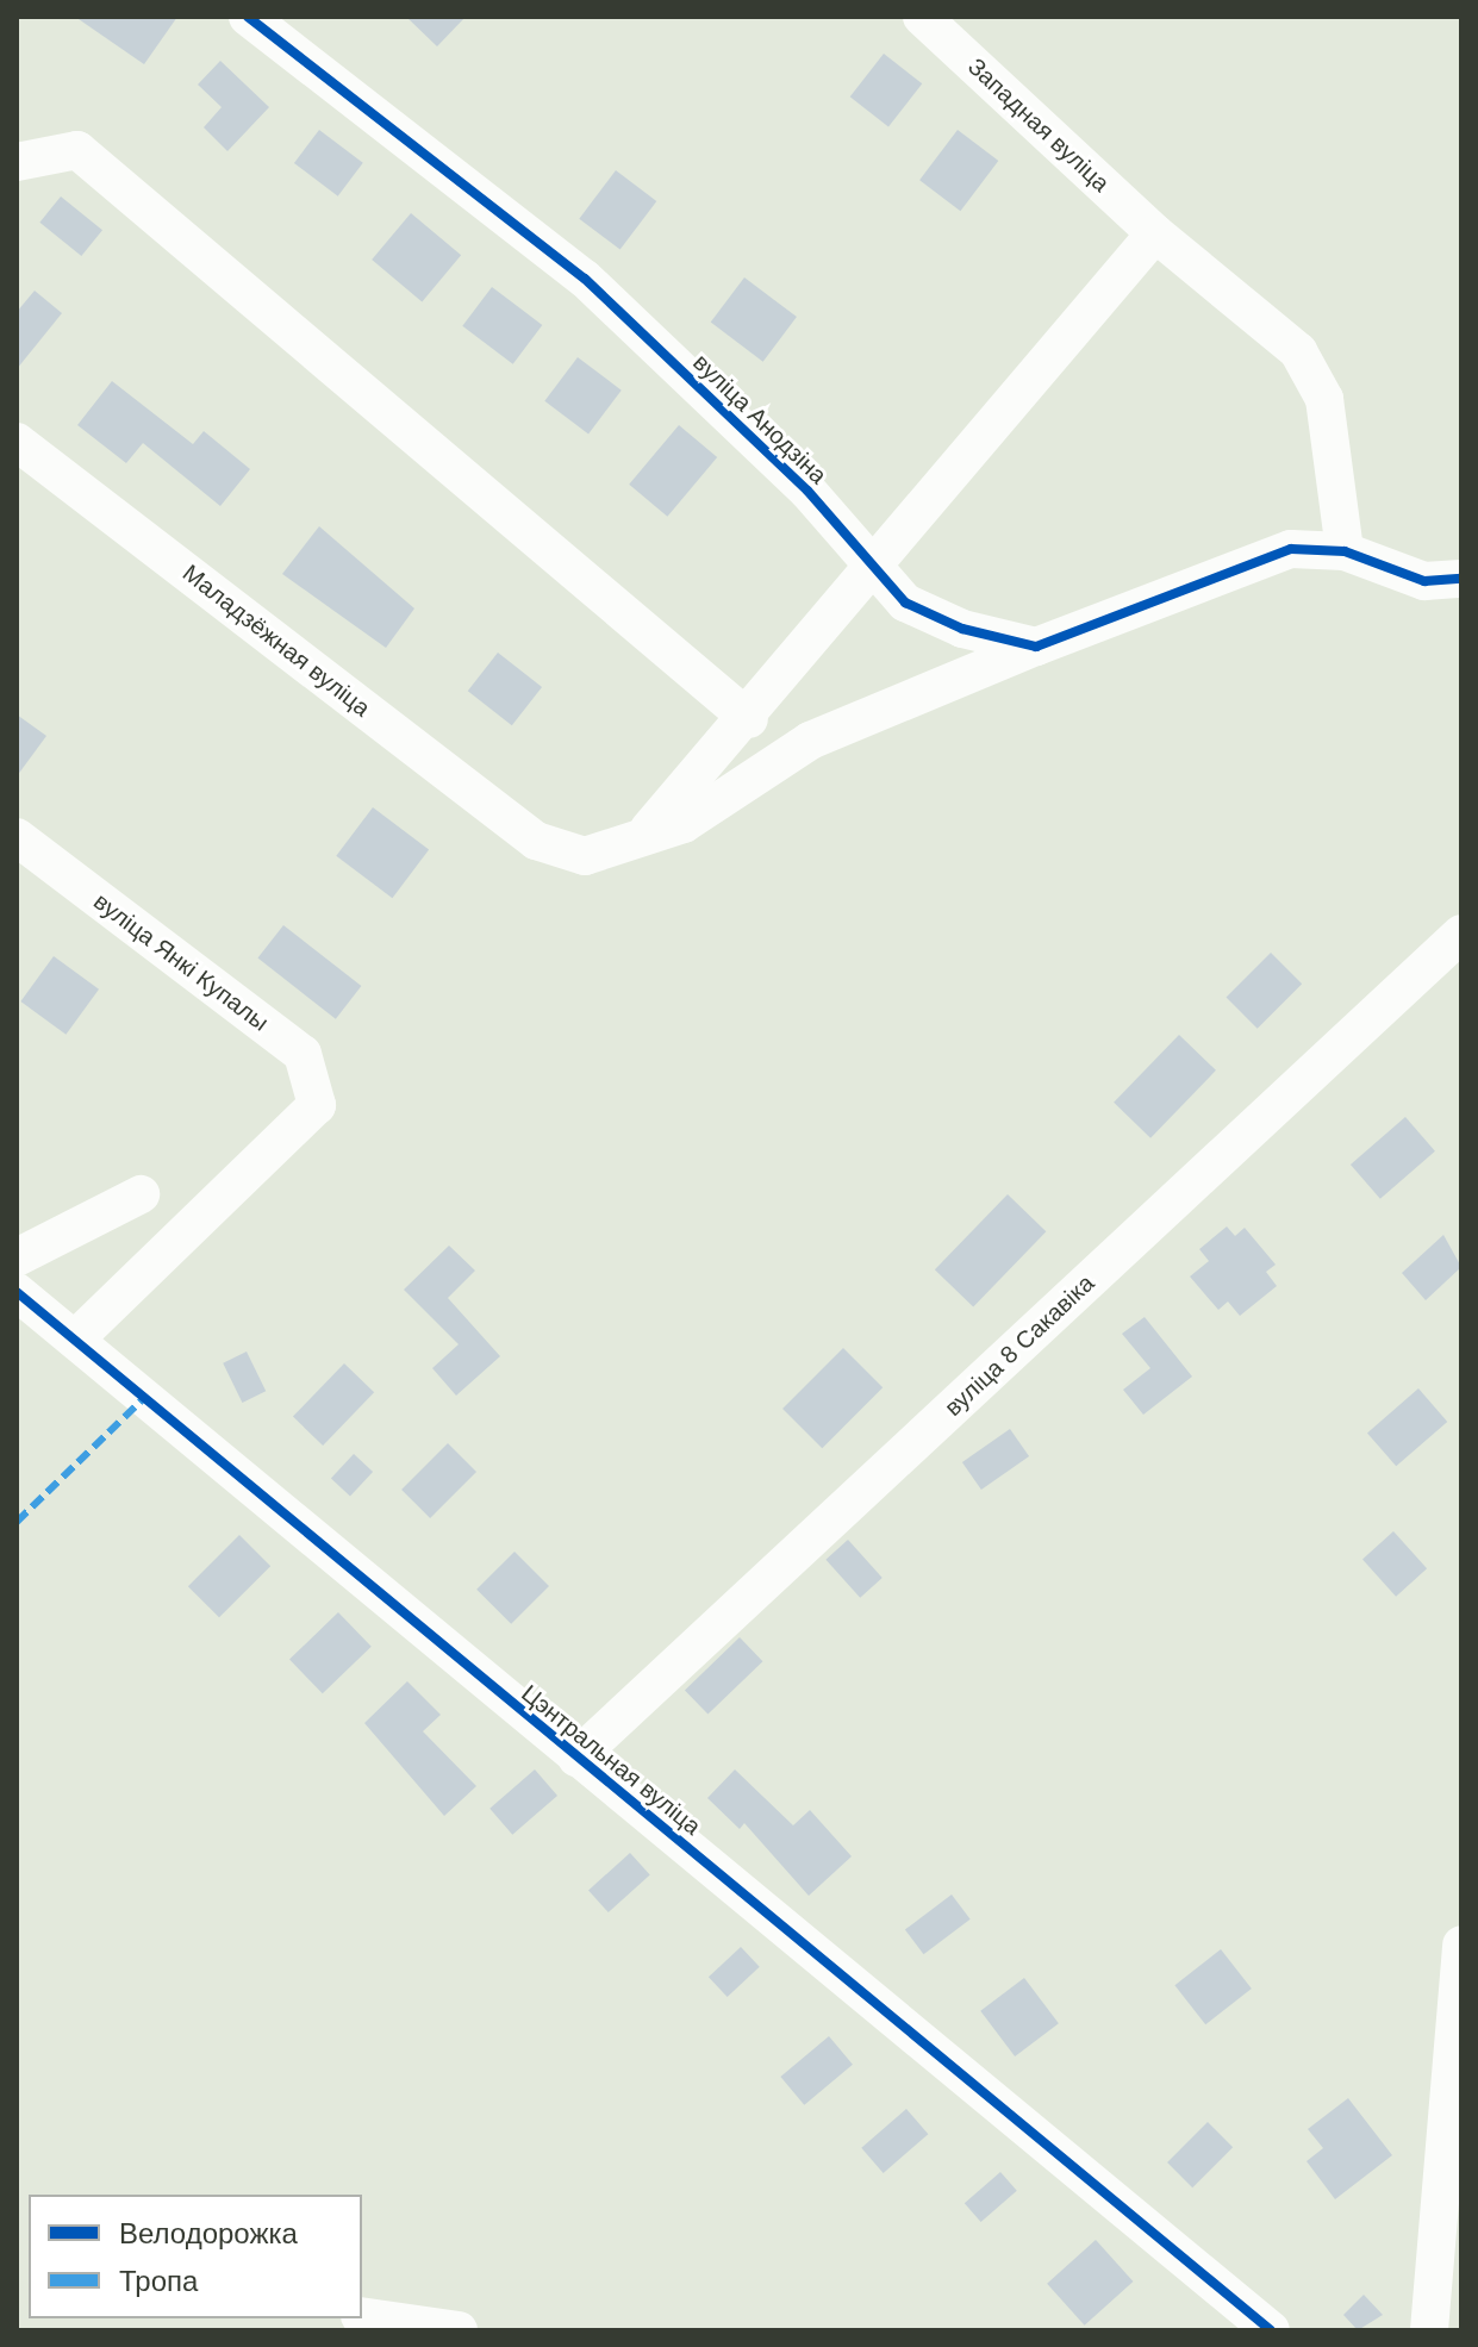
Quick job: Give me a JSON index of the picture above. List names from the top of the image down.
{
  "streets": {
    "street": [
      "Западная вуліца",
      "вуліца Анодзіна",
      "Маладзёжная вуліца",
      "вуліца Янкі Купалы",
      "вуліца 8 Сакавіка",
      "Цэнтральная вуліца"
    ]
  },
  "crossings": [
    ["вуліца Анодзіна", "Маладзёжная вуліца"],
    ["вуліца Янкі Купалы", "Цэнтральная вуліца"],
    ["вуліца 8 Сакавіка", "Цэнтральная вуліца"]
  ],
  "legend": ["Велодорожка", "Тропа"]
}
